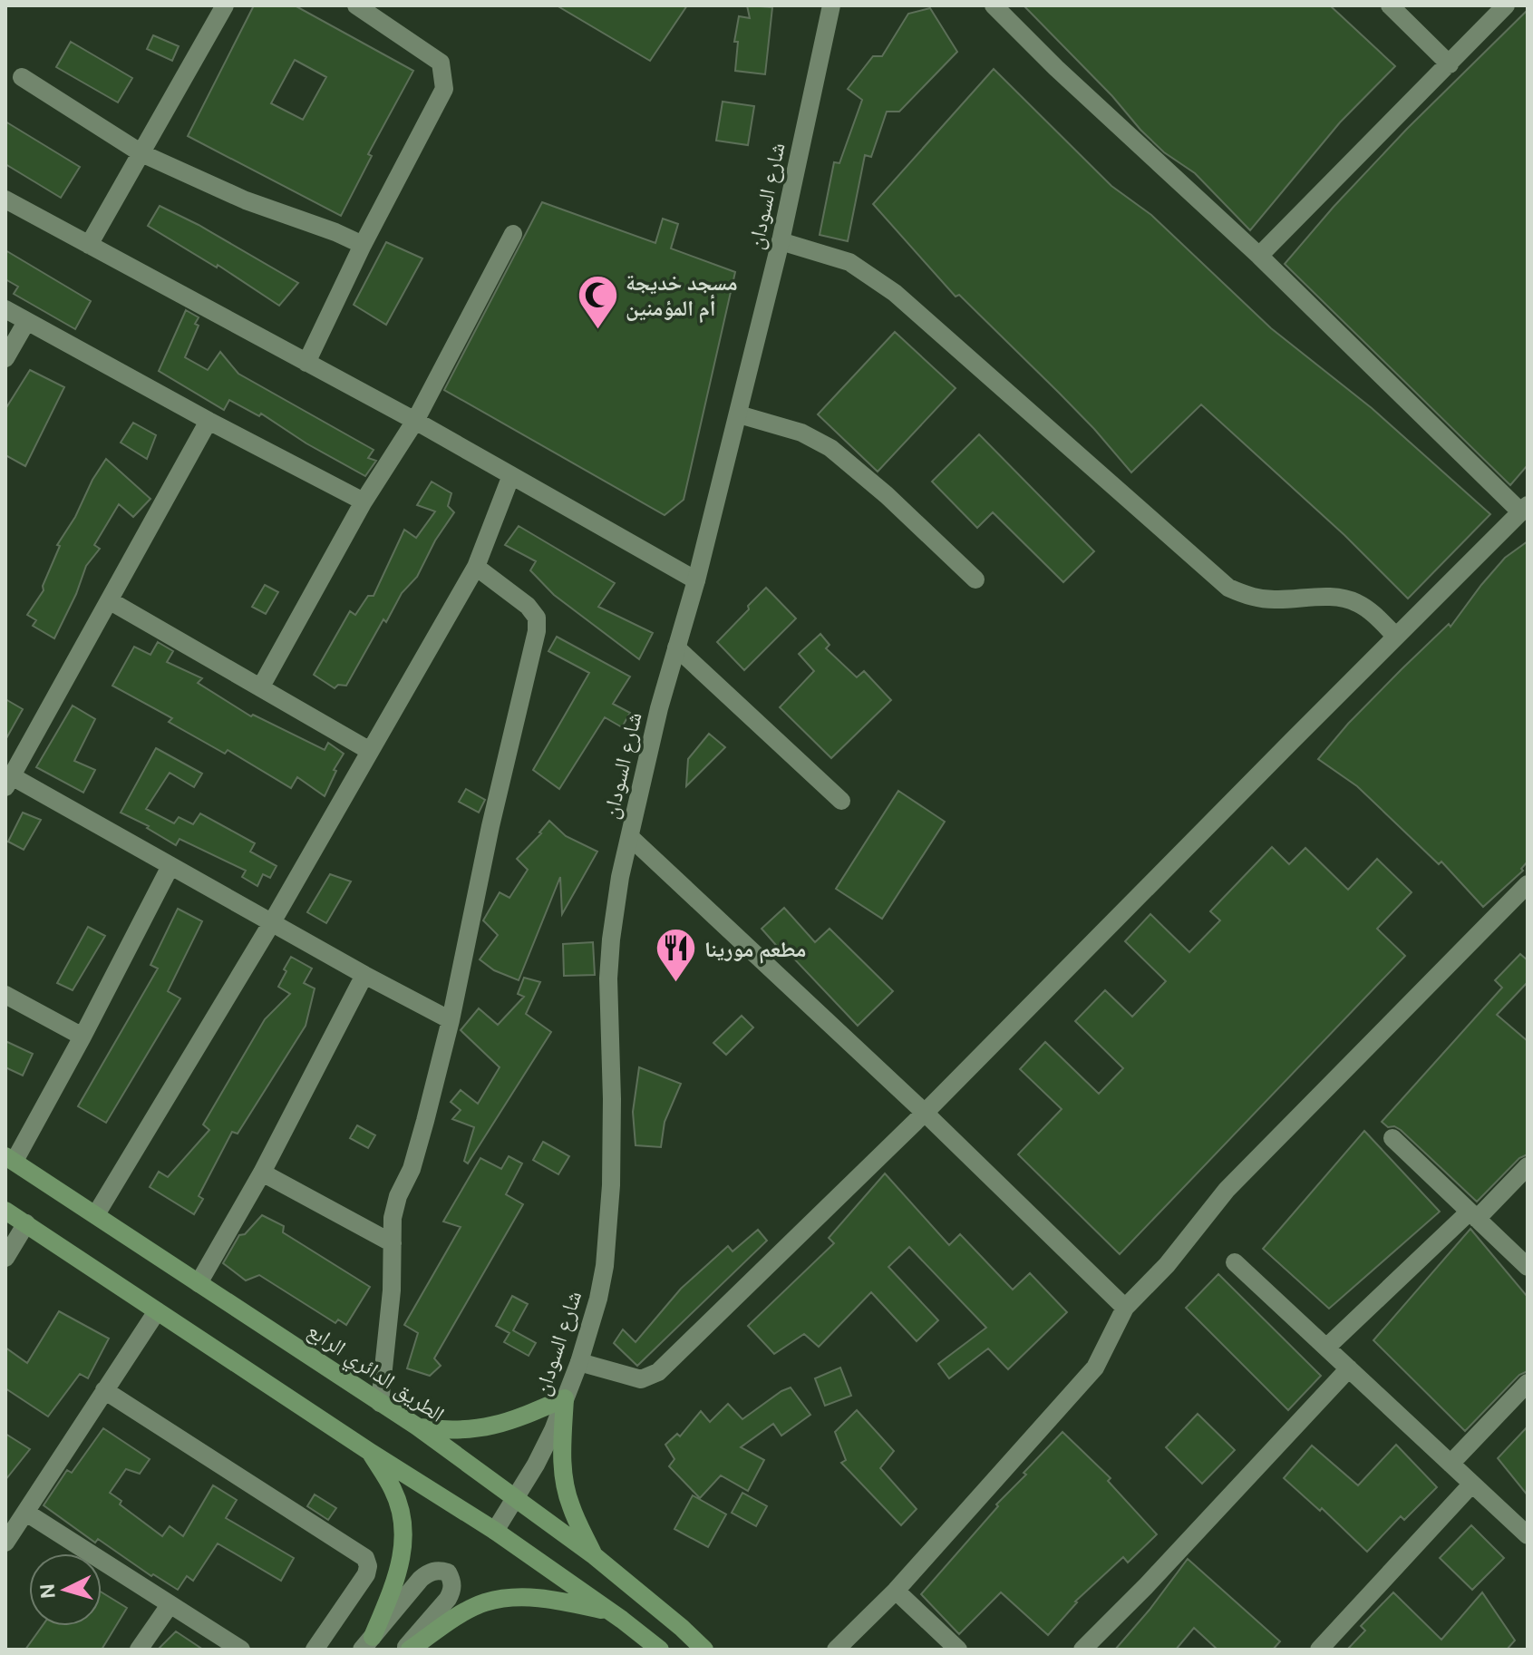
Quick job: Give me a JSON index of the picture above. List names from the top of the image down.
{
  "streets": {
    "main road": ["الطريق الدائري الرابع"],
    "street": ["شارع السودان"]
  },
  "crossings": [
    ["شارع السودان", "الطريق الدائري الرابع"]
  ],
  "places": {
    "mosque": ["مسجد خديجة أم المؤمنين"],
    "restaurant": ["مطعم مورينا"]
  },
  "north": "left"
}
